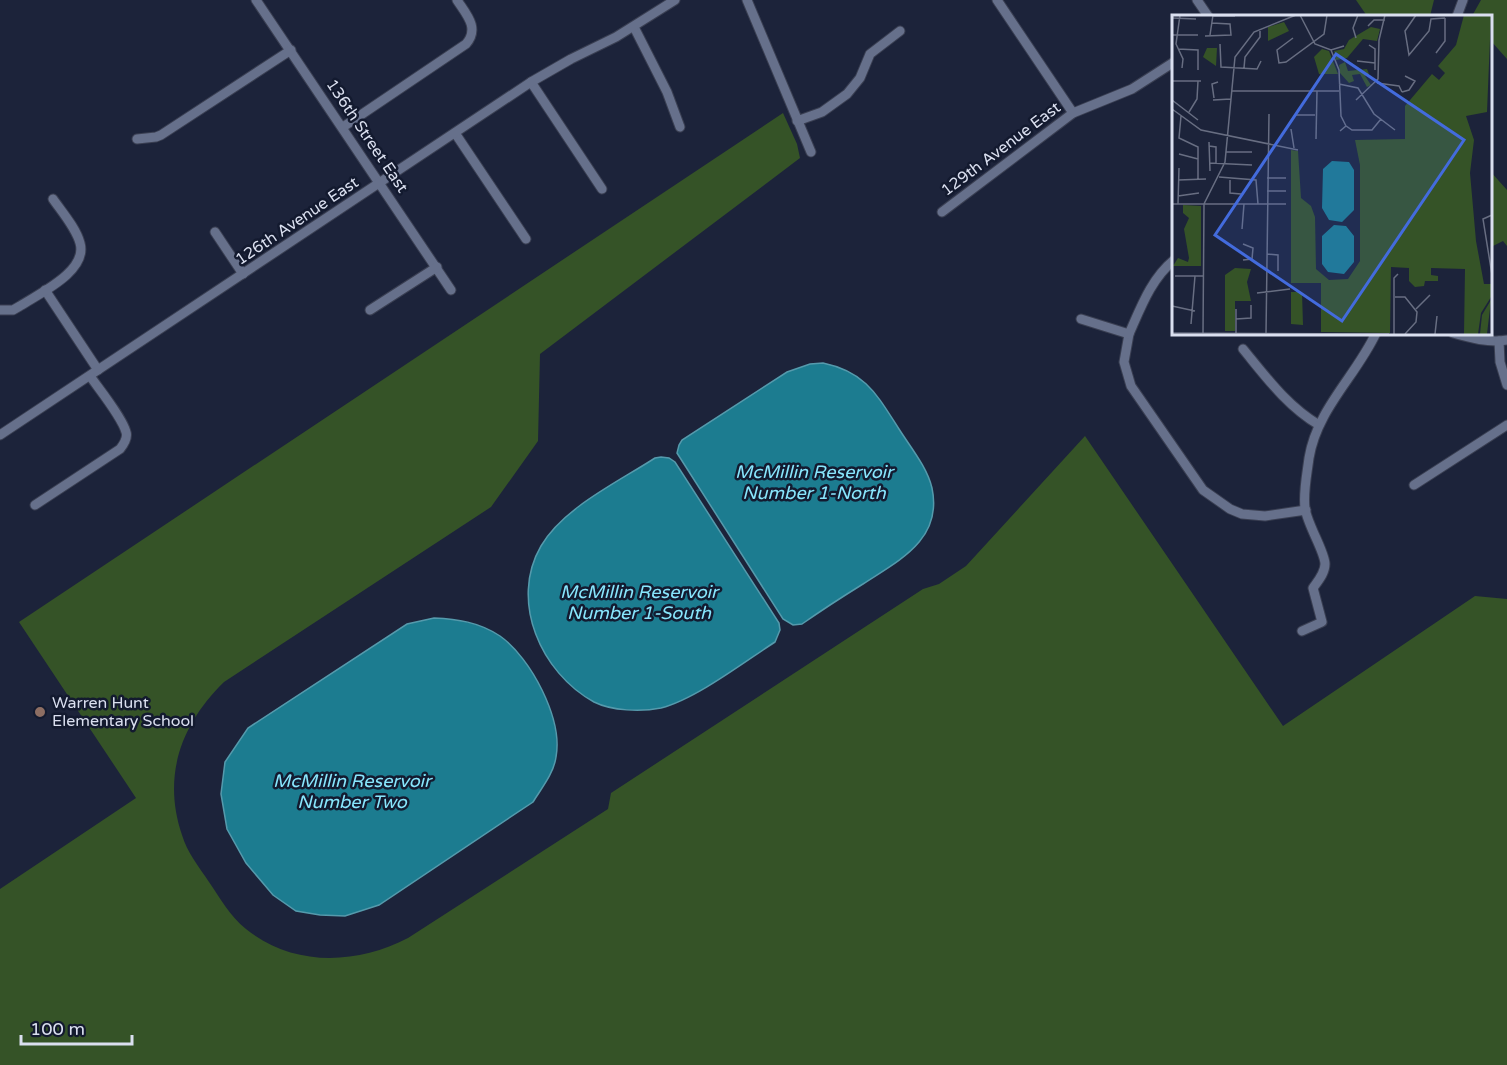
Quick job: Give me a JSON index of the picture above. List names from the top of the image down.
{
  "streets": {
    "street": ["136th Street East", "129th Avenue East", "126th Avenue East"]
  },
  "crossings": [
    ["136th Street East", "126th Avenue East"]
  ],
  "water": ["McMillin Reservoir Number 1-North", "McMillin Reservoir Number 1-South", "McMillin Reservoir Number Two"],
  "places": ["Warren Hunt Elementary School"],
  "scale_bar": "100 m"
}
